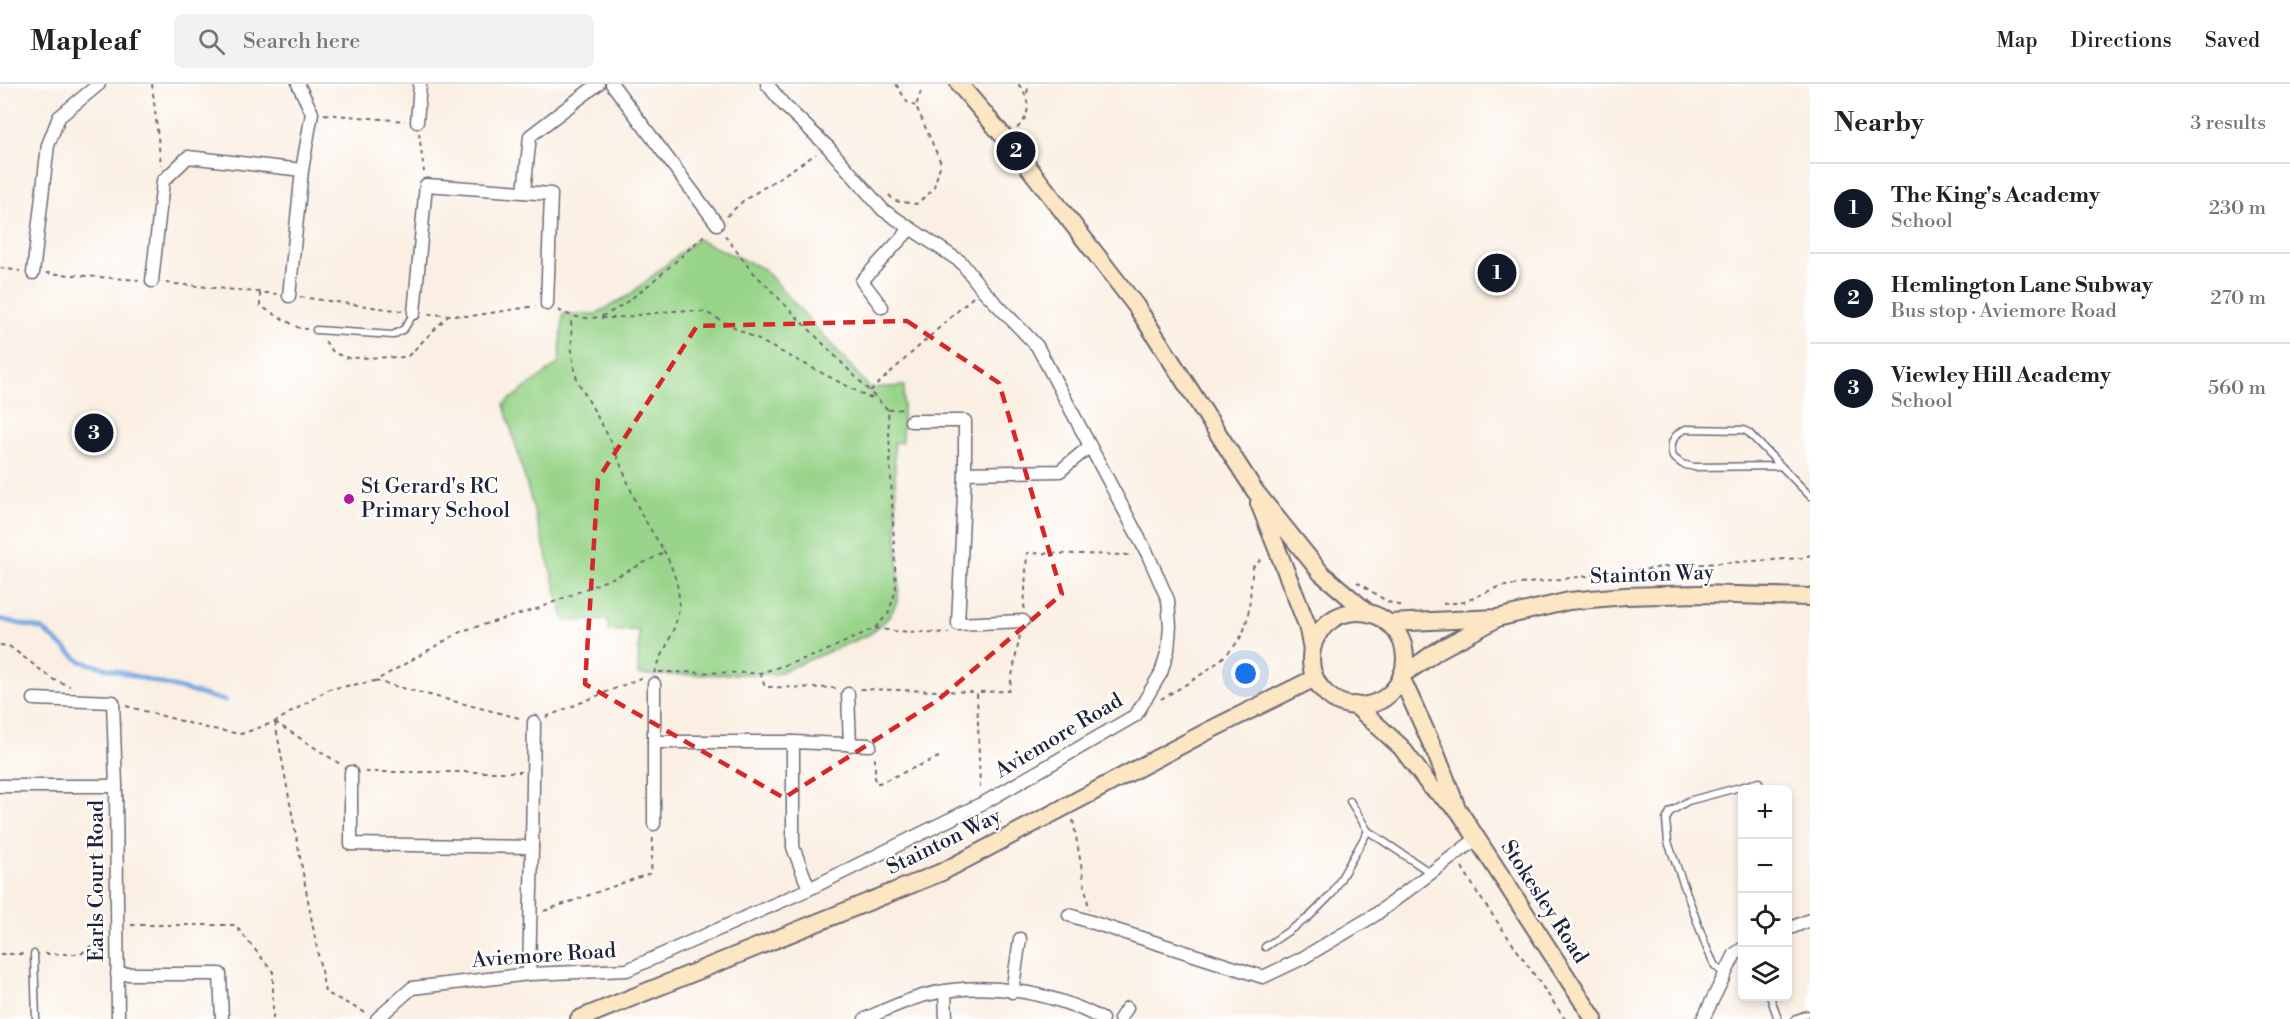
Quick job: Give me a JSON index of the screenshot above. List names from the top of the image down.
{
  "streets": {
    "main road": ["Stainton Way", "Stokesley Road"],
    "street": ["Aviemore Road", "Earls Court Road"]
  },
  "places": ["St Gerard's RC Primary School"],
  "page": {
    "header": "Mapleaf",
    "search": "Search here",
    "nav": ["Map", "Directions", "Saved"],
    "heading": ["Nearby", "3 results"],
    "pins": ["2", "1", "3"],
    "list": [
      {
        "mark": "1",
        "name": "The King's Academy",
        "note": "School",
        "value": "230 m"
      },
      {
        "mark": "2",
        "name": "Hemlington Lane Subway",
        "note": "Bus stop · Aviemore Road",
        "value": "270 m"
      },
      {
        "mark": "3",
        "name": "Viewley Hill Academy",
        "note": "School",
        "value": "560 m"
      }
    ],
    "map_buttons": ["+", "−"]
  }
}
